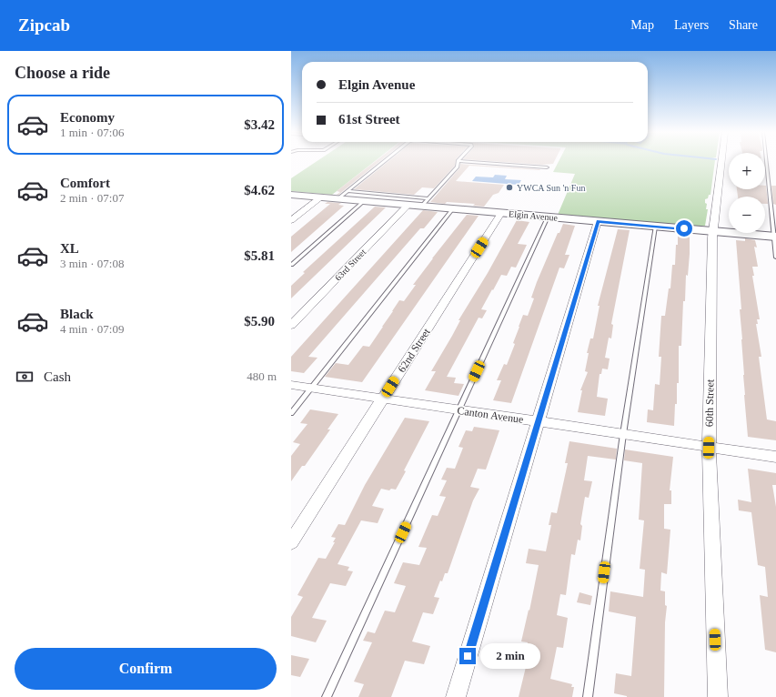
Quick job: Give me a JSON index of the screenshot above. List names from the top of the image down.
{
  "streets": {
    "street": [
      "Elgin Avenue",
      "63rd Street",
      "62nd Street",
      "60th Street",
      "Canton Avenue"
    ]
  },
  "crossings": [
    ["Elgin Avenue", "63rd Street"],
    ["Elgin Avenue", "62nd Street"],
    ["Elgin Avenue", "60th Street"],
    ["62nd Street", "Canton Avenue"],
    ["60th Street", "Canton Avenue"]
  ],
  "places": ["YWCA Sun 'n Fun"],
  "page": {
    "header": "Zipcab",
    "nav": ["Map", "Layers", "Share"],
    "heading": "Choose a ride",
    "banner": ["Elgin Avenue", "61st Street"],
    "list": [
      {
        "name": "Economy",
        "note": "1 min · 07:06",
        "value": "$3.42"
      },
      {
        "name": "Comfort",
        "note": "2 min · 07:07",
        "value": "$4.62"
      },
      {
        "name": "XL",
        "note": "3 min · 07:08",
        "value": "$5.81"
      },
      {
        "name": "Black",
        "note": "4 min · 07:09",
        "value": "$5.90"
      }
    ],
    "map_buttons": ["+", "−"],
    "pay": ["Cash", "480 m"],
    "buttons": "Confirm",
    "bubble": "2 min"
  }
}
